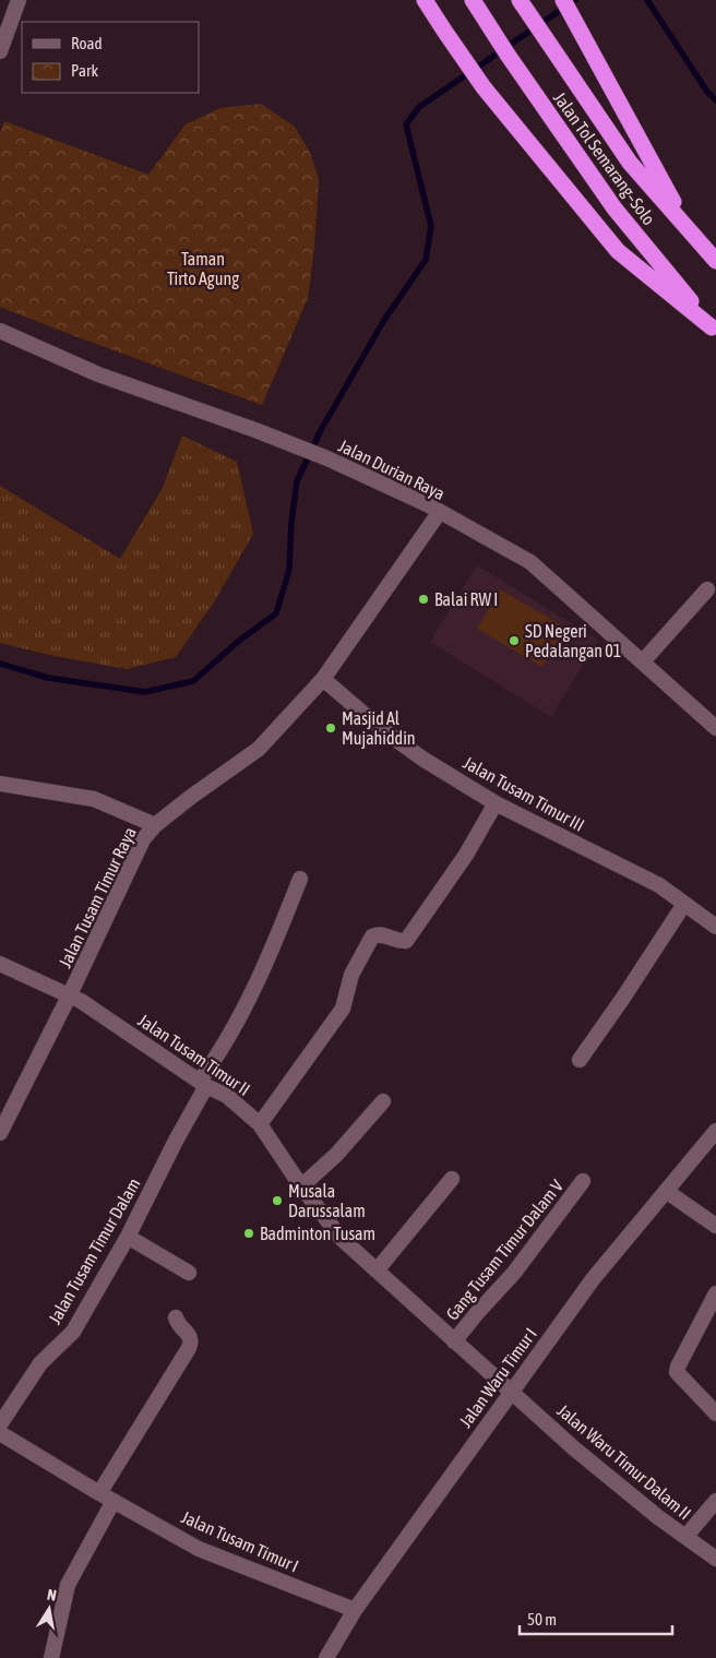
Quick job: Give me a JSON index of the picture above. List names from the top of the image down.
{
  "streets": {
    "highway": ["Jalan Tol Semarang–Solo"],
    "street": [
      "Jalan Durian Raya",
      "Jalan Tusam Timur III",
      "Jalan Tusam Timur Raya",
      "Jalan Tusam Timur II",
      "Gang Tusam Timur Dalam V",
      "Jalan Tusam Timur Dalam",
      "Jalan Waru Timur I",
      "Jalan Waru Timur Dalam II",
      "Jalan Tusam Timur I"
    ]
  },
  "crossings": [
    ["Jalan Durian Raya", "Jalan Tusam Timur Raya"],
    ["Jalan Tusam Timur III", "Jalan Tusam Timur Raya"],
    ["Jalan Tusam Timur Raya", "Jalan Tusam Timur II"],
    ["Jalan Tusam Timur II", "Gang Tusam Timur Dalam V"],
    ["Jalan Tusam Timur II", "Jalan Tusam Timur Dalam"],
    ["Jalan Tusam Timur II", "Jalan Waru Timur I"],
    ["Jalan Tusam Timur II", "Jalan Waru Timur Dalam II"],
    ["Jalan Waru Timur I", "Jalan Waru Timur Dalam II"],
    ["Jalan Waru Timur I", "Jalan Tusam Timur I"]
  ],
  "parks": ["Taman Tirto Agung"],
  "places": [
    "Balai RW I",
    "SD Negeri Pedalangan 01",
    "Masjid Al Mujahiddin",
    "Musala Darussalam",
    "Badminton Tusam"
  ],
  "legend": ["Road", "Park"],
  "scale_bar": "50 m",
  "north": "top"
}
